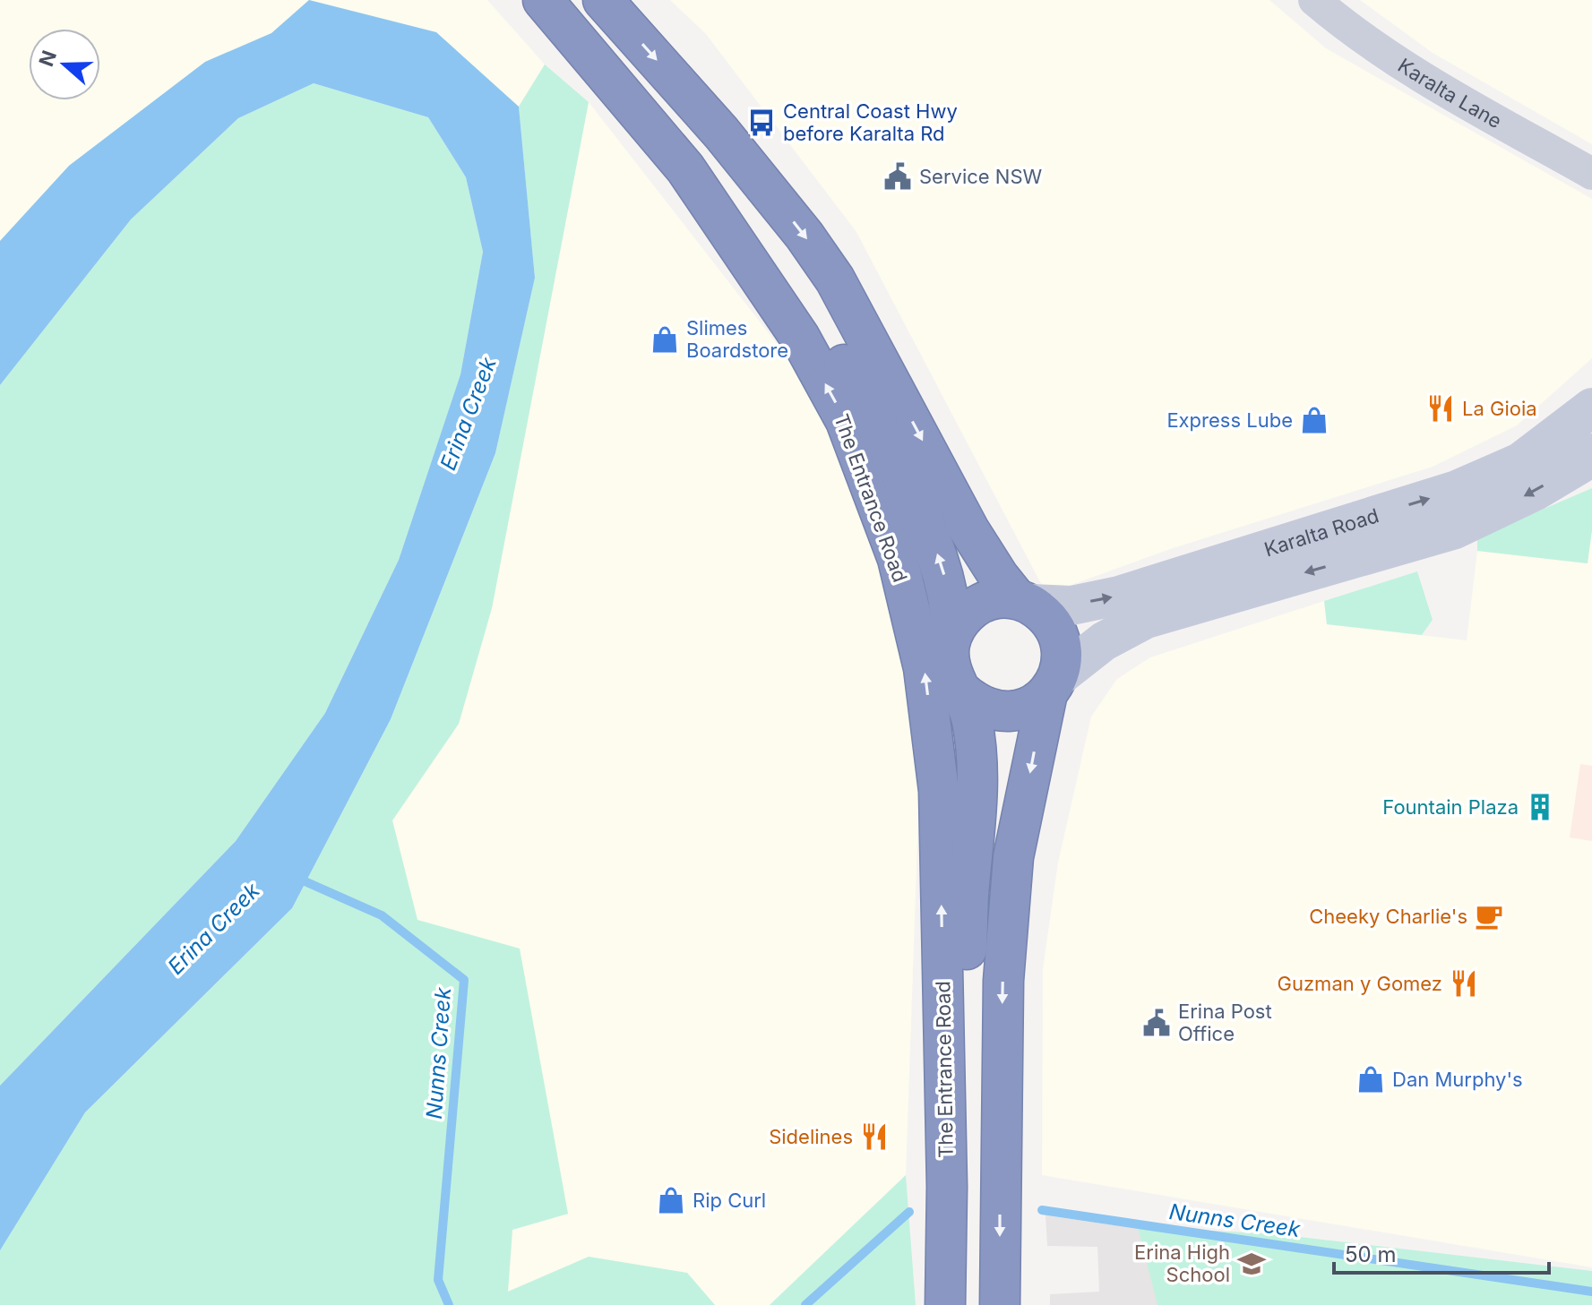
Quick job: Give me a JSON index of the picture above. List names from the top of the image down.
{
  "streets": {
    "highway": ["The Entrance Road"],
    "street": ["Karalta Lane", "Karalta Road"]
  },
  "water": ["Erina Creek", "Nunns Creek"],
  "places": {
    "bus stop": ["Central Coast Hwy before Karalta Rd"],
    "public building": ["Service NSW", "Erina Post Office"],
    "shop": [
      "Slimes Boardstore",
      "Express Lube",
      "Dan Murphy's",
      "Rip Curl"
    ],
    "restaurant": ["La Gioia", "Guzman y Gomez", "Sidelines"],
    "building": ["Fountain Plaza"],
    "cafe": ["Cheeky Charlie's"],
    "school or university": ["Erina High School"]
  },
  "scale_bar": "50 m",
  "north": "left"
}
